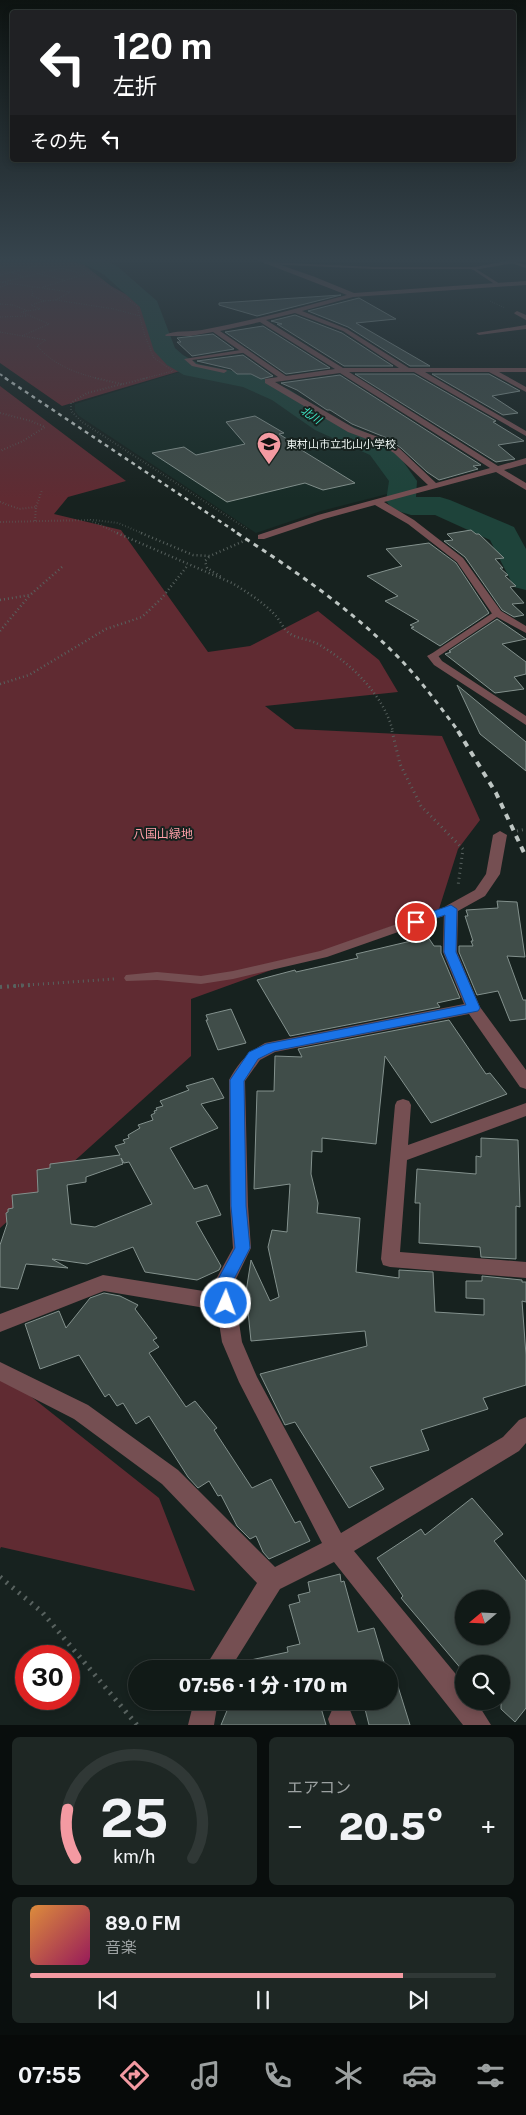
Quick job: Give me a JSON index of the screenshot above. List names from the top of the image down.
{
  "water": ["北川"],
  "parks": ["八国山緑地"],
  "places": {
    "school or university": ["東村山市立北山小学校"]
  },
  "north": "left",
  "page": {
    "turn": ["120 m", "左折"],
    "then": "その先",
    "limit": "30",
    "trip": "07:56 · 1 分 · 170 m",
    "tile": "エアコン",
    "heat": ["−", "20.5°", "+"],
    "song": ["89.0 FM", "音楽"],
    "tabs": "07:55",
    "gauge": ["25", "km/h"]
  }
}
